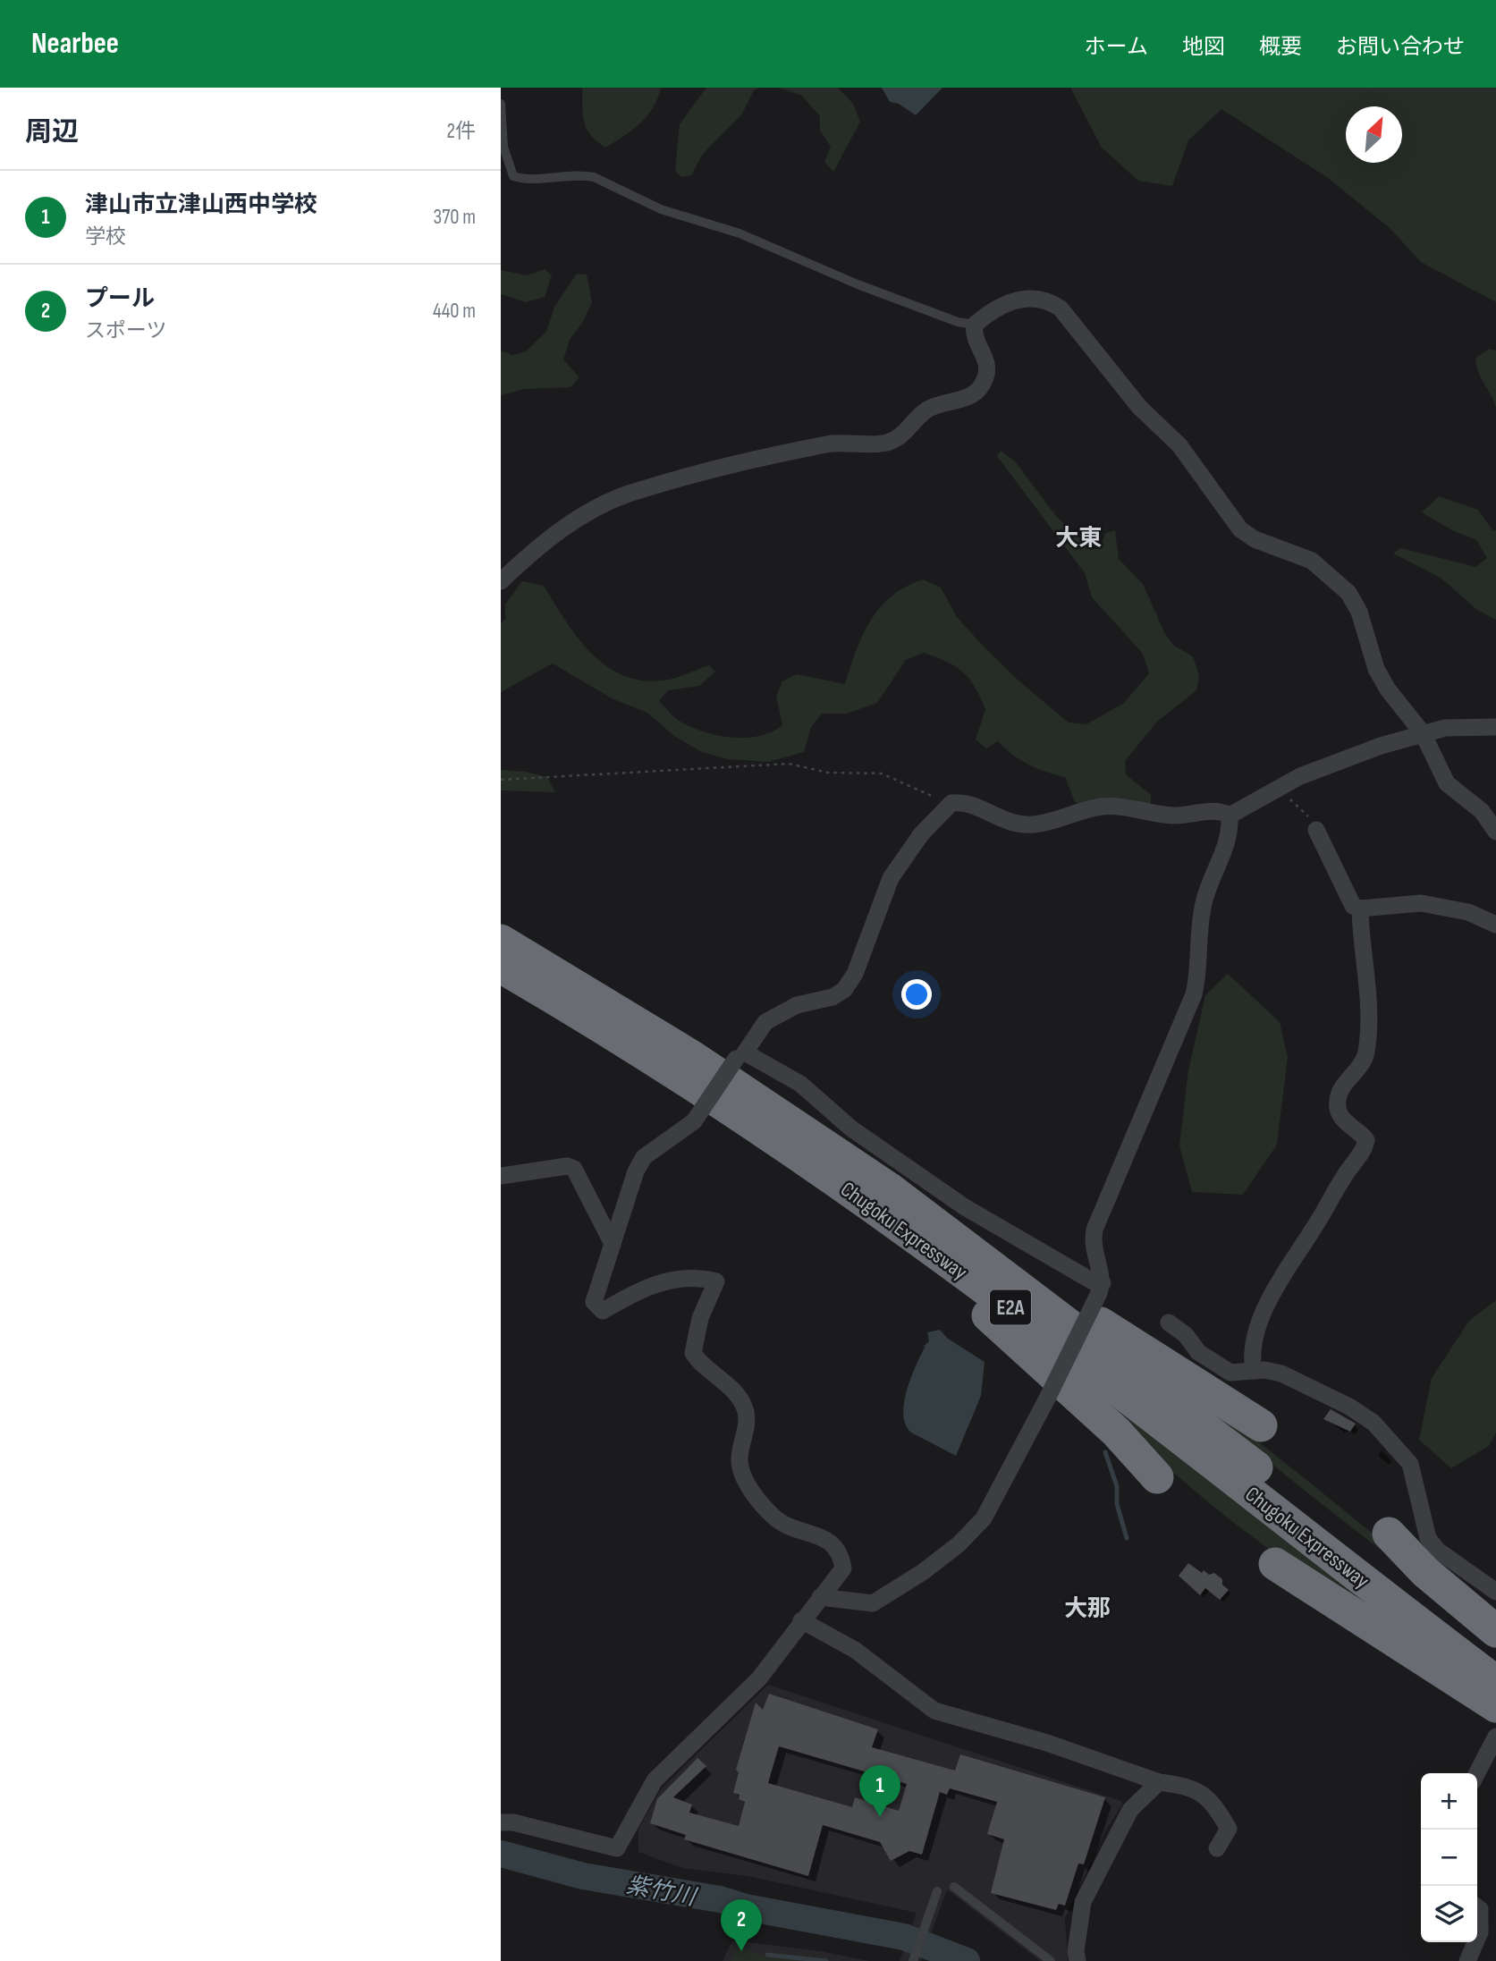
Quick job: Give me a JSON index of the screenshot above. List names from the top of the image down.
{
  "streets": {
    "highway": ["Chugoku Expressway", "E2A"]
  },
  "districts": ["大東", "大那"],
  "water": ["紫竹川"],
  "north": "top right",
  "page": {
    "header": "Nearbee",
    "nav": [
      "ホーム",
      "地図",
      "概要",
      "お問い合わせ"
    ],
    "heading": ["周辺", "2件"],
    "list": [
      {
        "mark": "1",
        "name": "津山市立津山西中学校",
        "note": "学校",
        "value": "370 m"
      },
      {
        "mark": "2",
        "name": "プール",
        "note": "スポーツ",
        "value": "440 m"
      }
    ],
    "pins": ["1", "2"],
    "map_buttons": ["+", "−"]
  }
}
